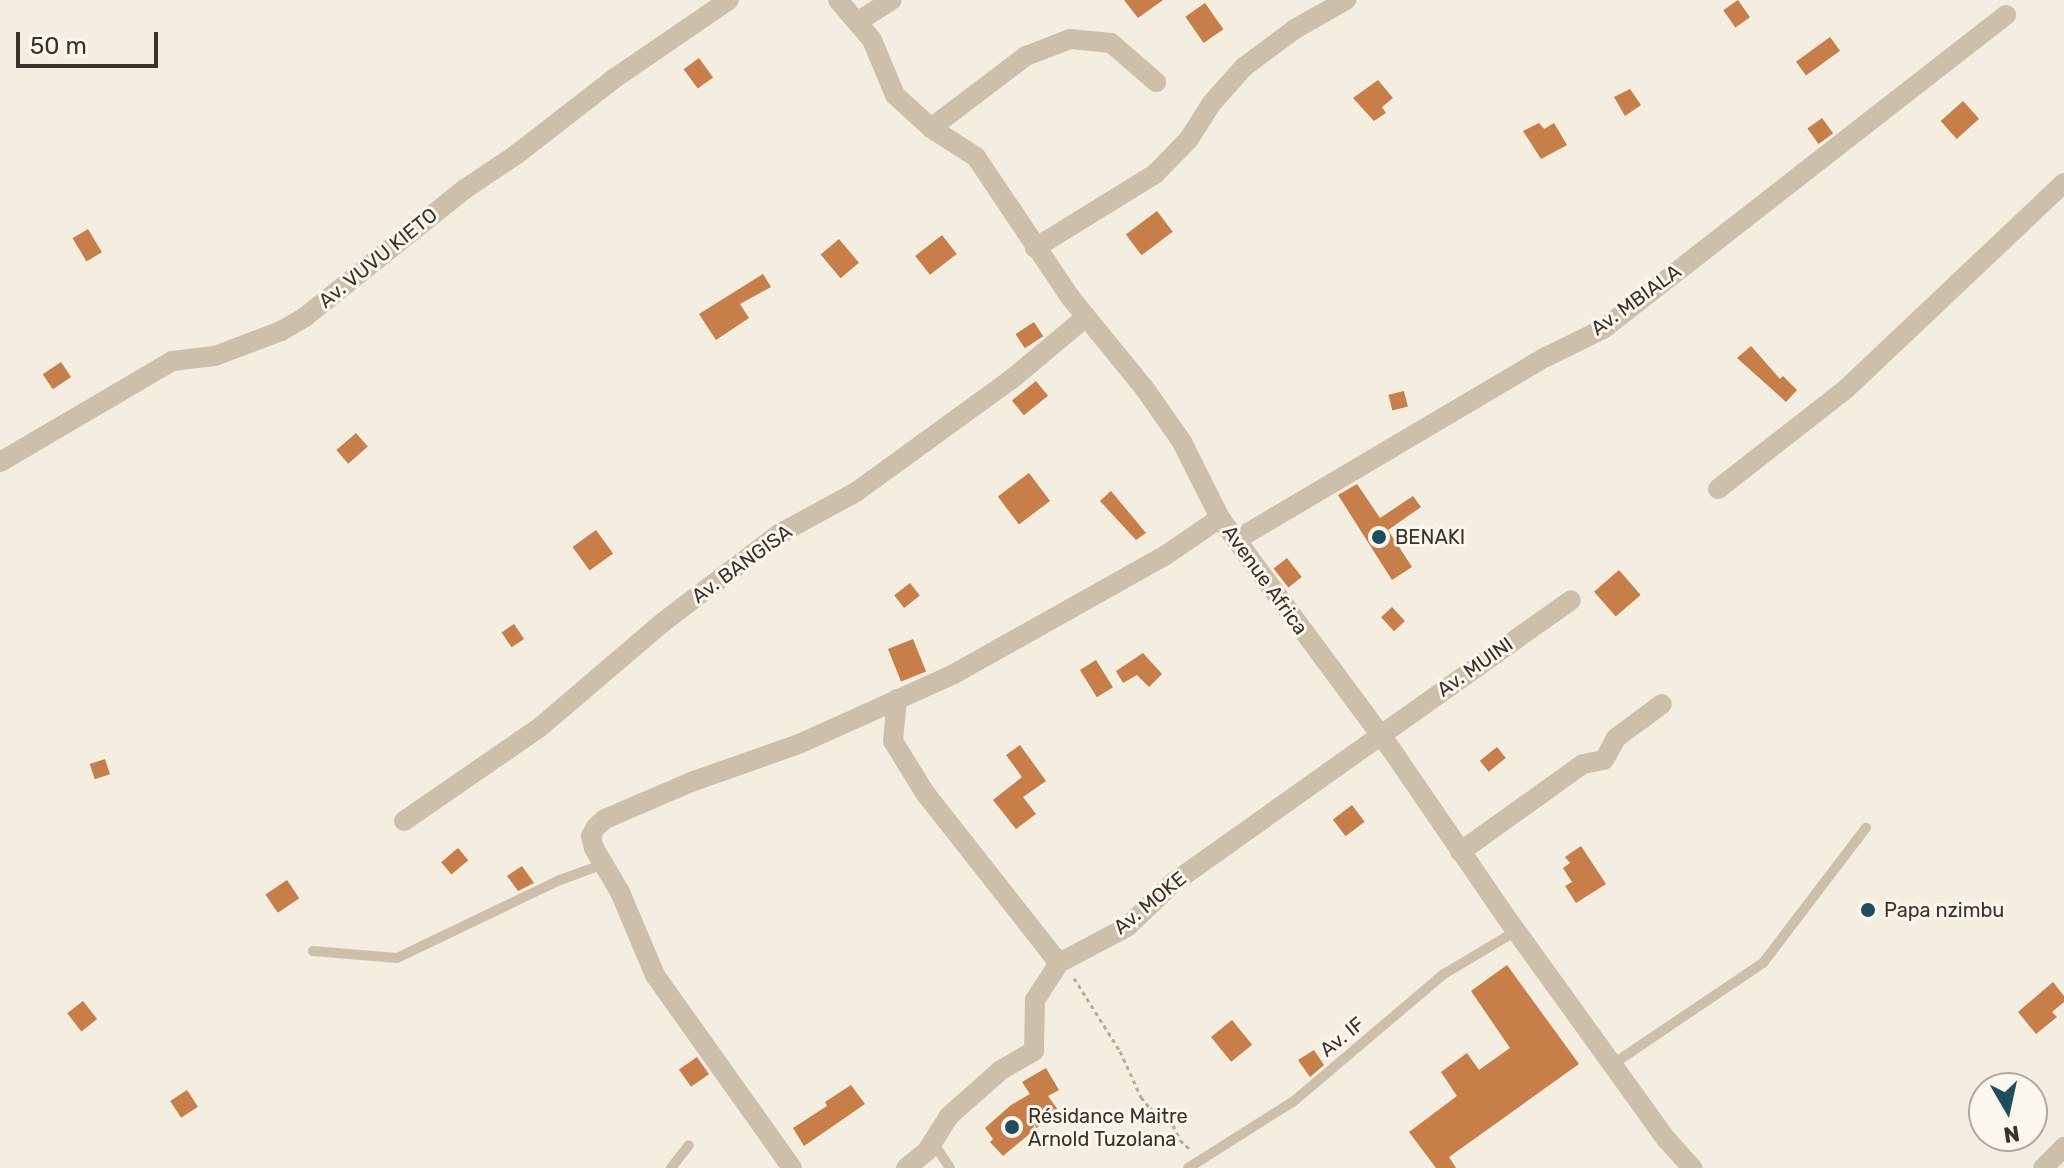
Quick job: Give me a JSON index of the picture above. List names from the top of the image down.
{
  "streets": {
    "street": [
      "Av. VUVU KIETO",
      "Av. MBIALA",
      "Av. BANGISA",
      "Avenue Africa",
      "Av. MUINI",
      "Av. MOKE"
    ],
    "lane": ["Av. IF"]
  },
  "crossings": [
    ["Av. MBIALA", "Avenue Africa"],
    ["Av. BANGISA", "Avenue Africa"],
    ["Avenue Africa", "Av. MUINI"],
    ["Avenue Africa", "Av. MOKE"],
    ["Avenue Africa", "Av. IF"],
    ["Av. MUINI", "Av. MOKE"]
  ],
  "places": ["BENAKI", "Papa nzimbu", "Résidance Maitre Arnold Tuzolana"],
  "scale_bar": "50 m",
  "north": "bottom"
}
